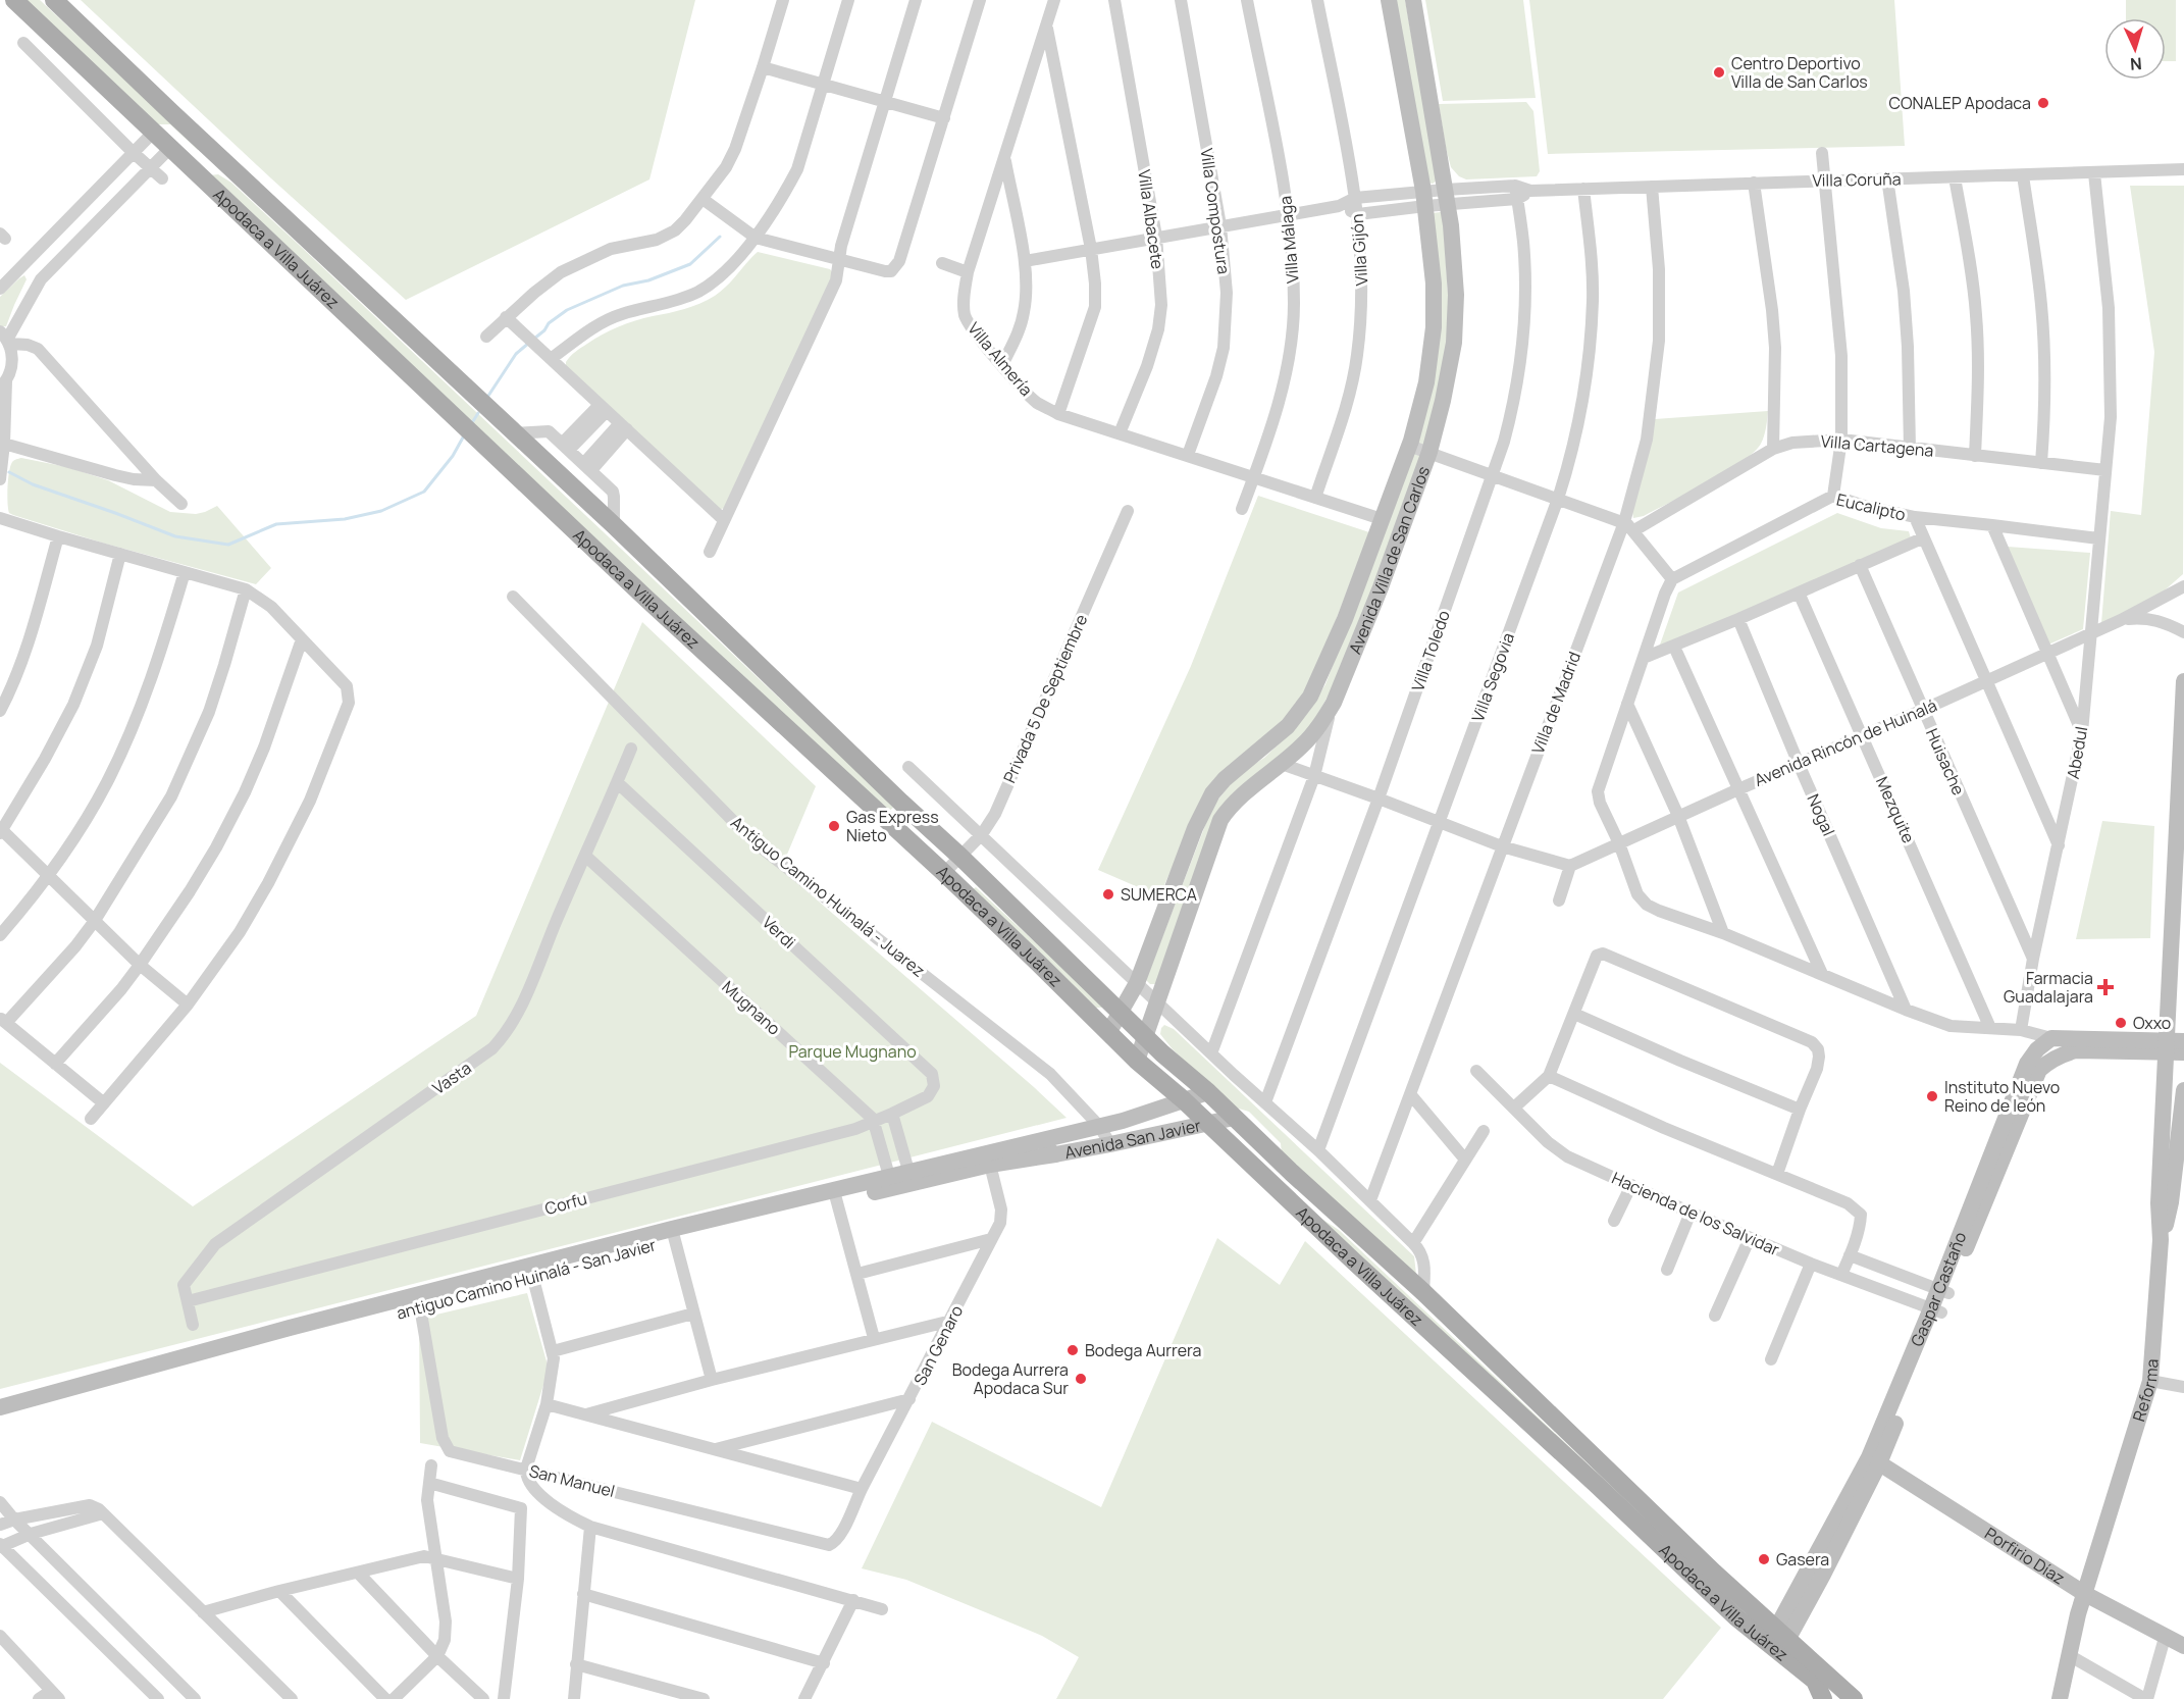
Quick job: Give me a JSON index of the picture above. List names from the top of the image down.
{
  "streets": {
    "main road": [
      "Apodaca a Villa Juárez",
      "Avenida Villa de San Carlos",
      "Avenida San Javier",
      "antiguo Camino Huinalá - San Javier",
      "Gaspar Castaño",
      "Reforma",
      "Porfirio Díaz"
    ],
    "street": [
      "Villa Coruña",
      "Villa Compostura",
      "Villa Albacete",
      "Villa Málaga",
      "Villa Gijón",
      "Villa Almería",
      "Villa Cartagena",
      "Eucalipto",
      "Villa Toledo",
      "Villa Segovia",
      "Privada 5 De Septiembre",
      "Villa de Madrid",
      "Avenida Rincón de Huinalá",
      "Abedul",
      "Huisache",
      "Mezquite",
      "Nogal",
      "Antiguo Camino Huinalá - Juarez",
      "Verdi",
      "Mugnano",
      "Vasta",
      "Corfu",
      "Hacienda de los Salvidar",
      "San Genaro",
      "San Manuel"
    ]
  },
  "crossings": [
    ["Villa Coruña", "Villa Compostura"],
    ["Villa Coruña", "Villa Albacete"],
    ["Villa Coruña", "Villa Málaga"],
    ["Villa Coruña", "Villa Gijón"],
    ["Villa Coruña", "Avenida Villa de San Carlos"],
    ["Villa Coruña", "Villa Toledo"],
    ["Villa Coruña", "Villa Segovia"],
    ["Villa Coruña", "Villa de Madrid"],
    ["Villa Coruña", "Abedul"],
    ["Villa Compostura", "Villa Almería"],
    ["Villa Albacete", "Villa Almería"],
    ["Villa Málaga", "Villa Almería"],
    ["Apodaca a Villa Juárez", "Avenida Villa de San Carlos"],
    ["Apodaca a Villa Juárez", "Privada 5 De Septiembre"],
    ["Apodaca a Villa Juárez", "Avenida San Javier"],
    ["Apodaca a Villa Juárez", "Gaspar Castaño"],
    ["Villa Gijón", "Villa Almería"],
    ["Villa Almería", "Avenida Villa de San Carlos"],
    ["Villa Cartagena", "Villa de Madrid"],
    ["Villa Cartagena", "Abedul"],
    ["Eucalipto", "Abedul"],
    ["Avenida Rincón de Huinalá", "Abedul"],
    ["Avenida Rincón de Huinalá", "Huisache"],
    ["Avenida Rincón de Huinalá", "Mezquite"],
    ["Avenida Rincón de Huinalá", "Nogal"],
    ["Abedul", "Huisache"],
    ["Antiguo Camino Huinalá - Juarez", "Avenida San Javier"],
    ["Verdi", "Vasta"],
    ["Verdi", "Corfu"],
    ["Mugnano", "Vasta"],
    ["Mugnano", "Corfu"],
    ["Vasta", "Corfu"],
    ["Hacienda de los Salvidar", "Gaspar Castaño"],
    ["antiguo Camino Huinalá - San Javier", "San Manuel"],
    ["Gaspar Castaño", "Porfirio Díaz"],
    ["San Genaro", "San Manuel"],
    ["Reforma", "Porfirio Díaz"]
  ],
  "parks": ["Parque Mugnano"],
  "places": {
    "other": [
      "Centro Deportivo Villa de San Carlos",
      "CONALEP Apodaca",
      "Gas Express Nieto",
      "SUMERCA",
      "Oxxo",
      "Instituto Nuevo Reino de león",
      "Bodega Aurrera",
      "Bodega Aurrera Apodaca Sur",
      "Gasera"
    ],
    "health": ["Farmacia Guadalajara"]
  },
  "north": "bottom"
}
